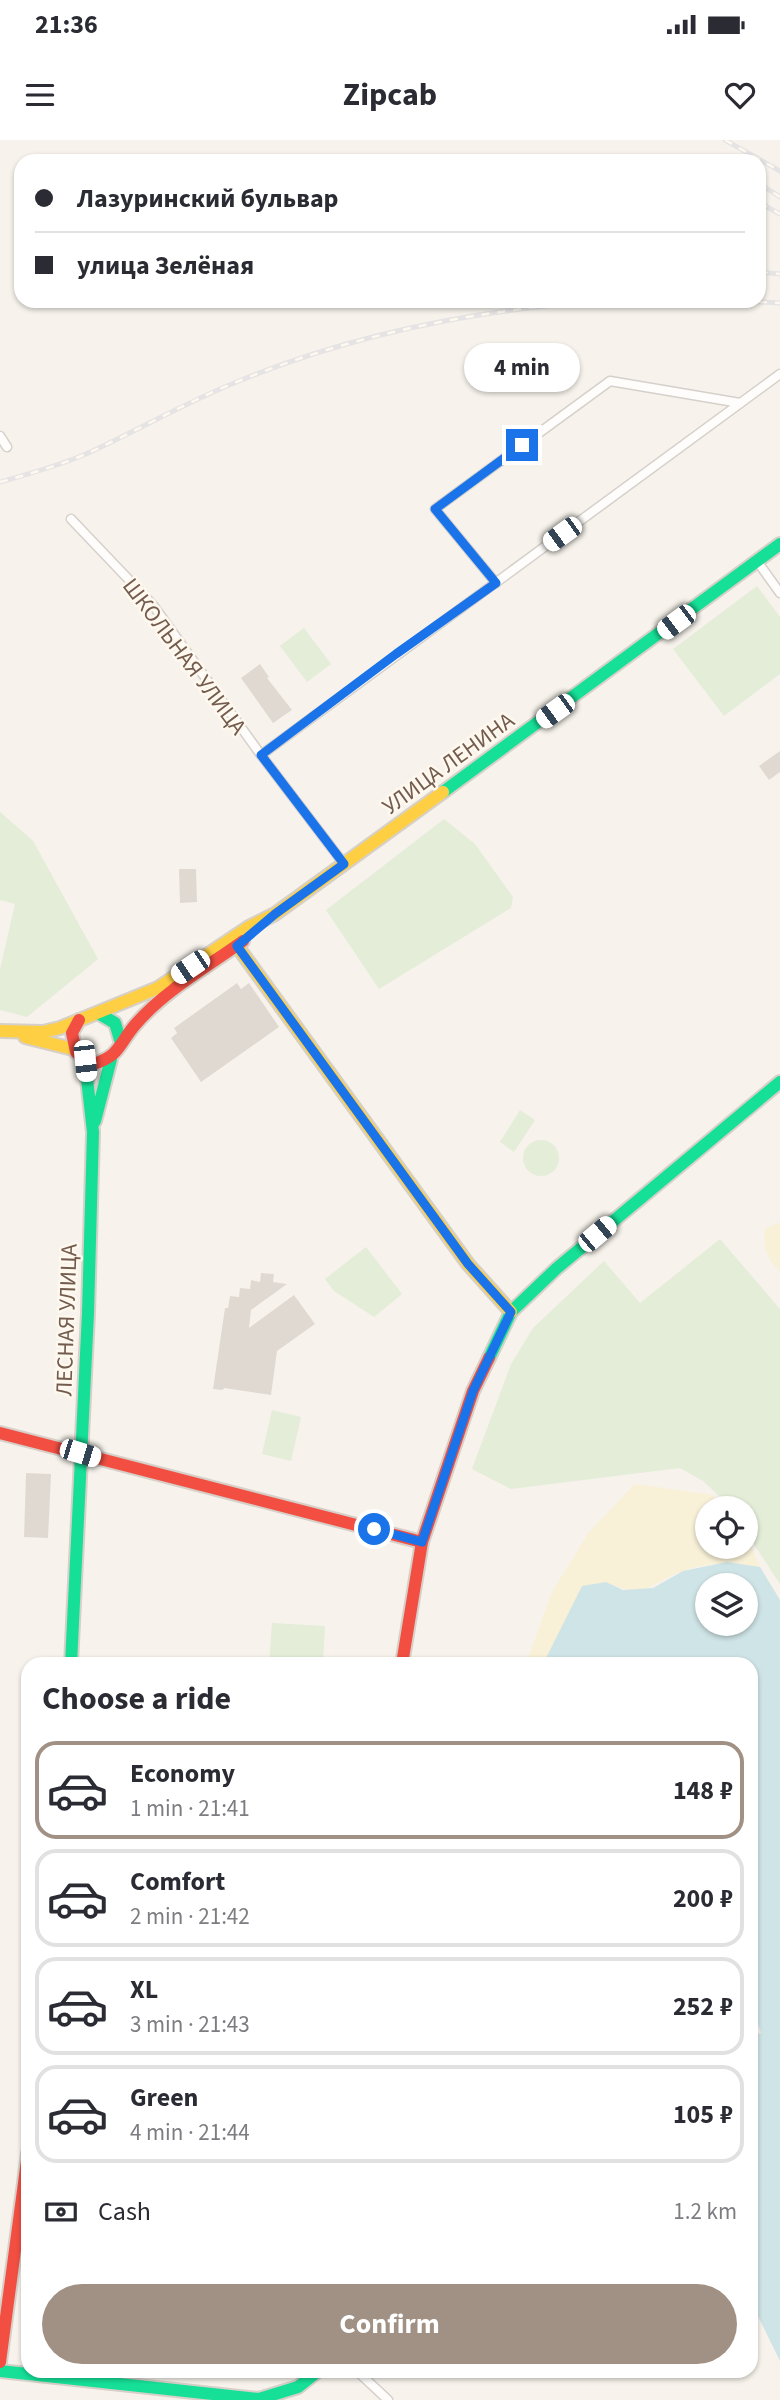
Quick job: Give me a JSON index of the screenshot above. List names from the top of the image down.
{
  "streets": {
    "street": ["ШКОЛЬНАЯ УЛИЦА", "УЛИЦА ЛЕНИНА", "ЛЕСНАЯ УЛИЦА"]
  },
  "crossings": [
    ["ШКОЛЬНАЯ УЛИЦА", "УЛИЦА ЛЕНИНА"],
    ["УЛИЦА ЛЕНИНА", "ЛЕСНАЯ УЛИЦА"]
  ],
  "page": {
    "status": "21:36",
    "header": "Zipcab",
    "banner": ["Лазуринский бульвар", "улица Зелёная"],
    "bubble": "4 min",
    "heading": "Choose a ride",
    "list": [
      {
        "name": "Economy",
        "note": "1 min · 21:41",
        "value": "148 ₽"
      },
      {
        "name": "Comfort",
        "note": "2 min · 21:42",
        "value": "200 ₽"
      },
      {
        "name": "XL",
        "note": "3 min · 21:43",
        "value": "252 ₽"
      },
      {
        "name": "Green",
        "note": "4 min · 21:44",
        "value": "105 ₽"
      }
    ],
    "pay": ["Cash", "1.2 km"],
    "buttons": "Confirm"
  }
}
